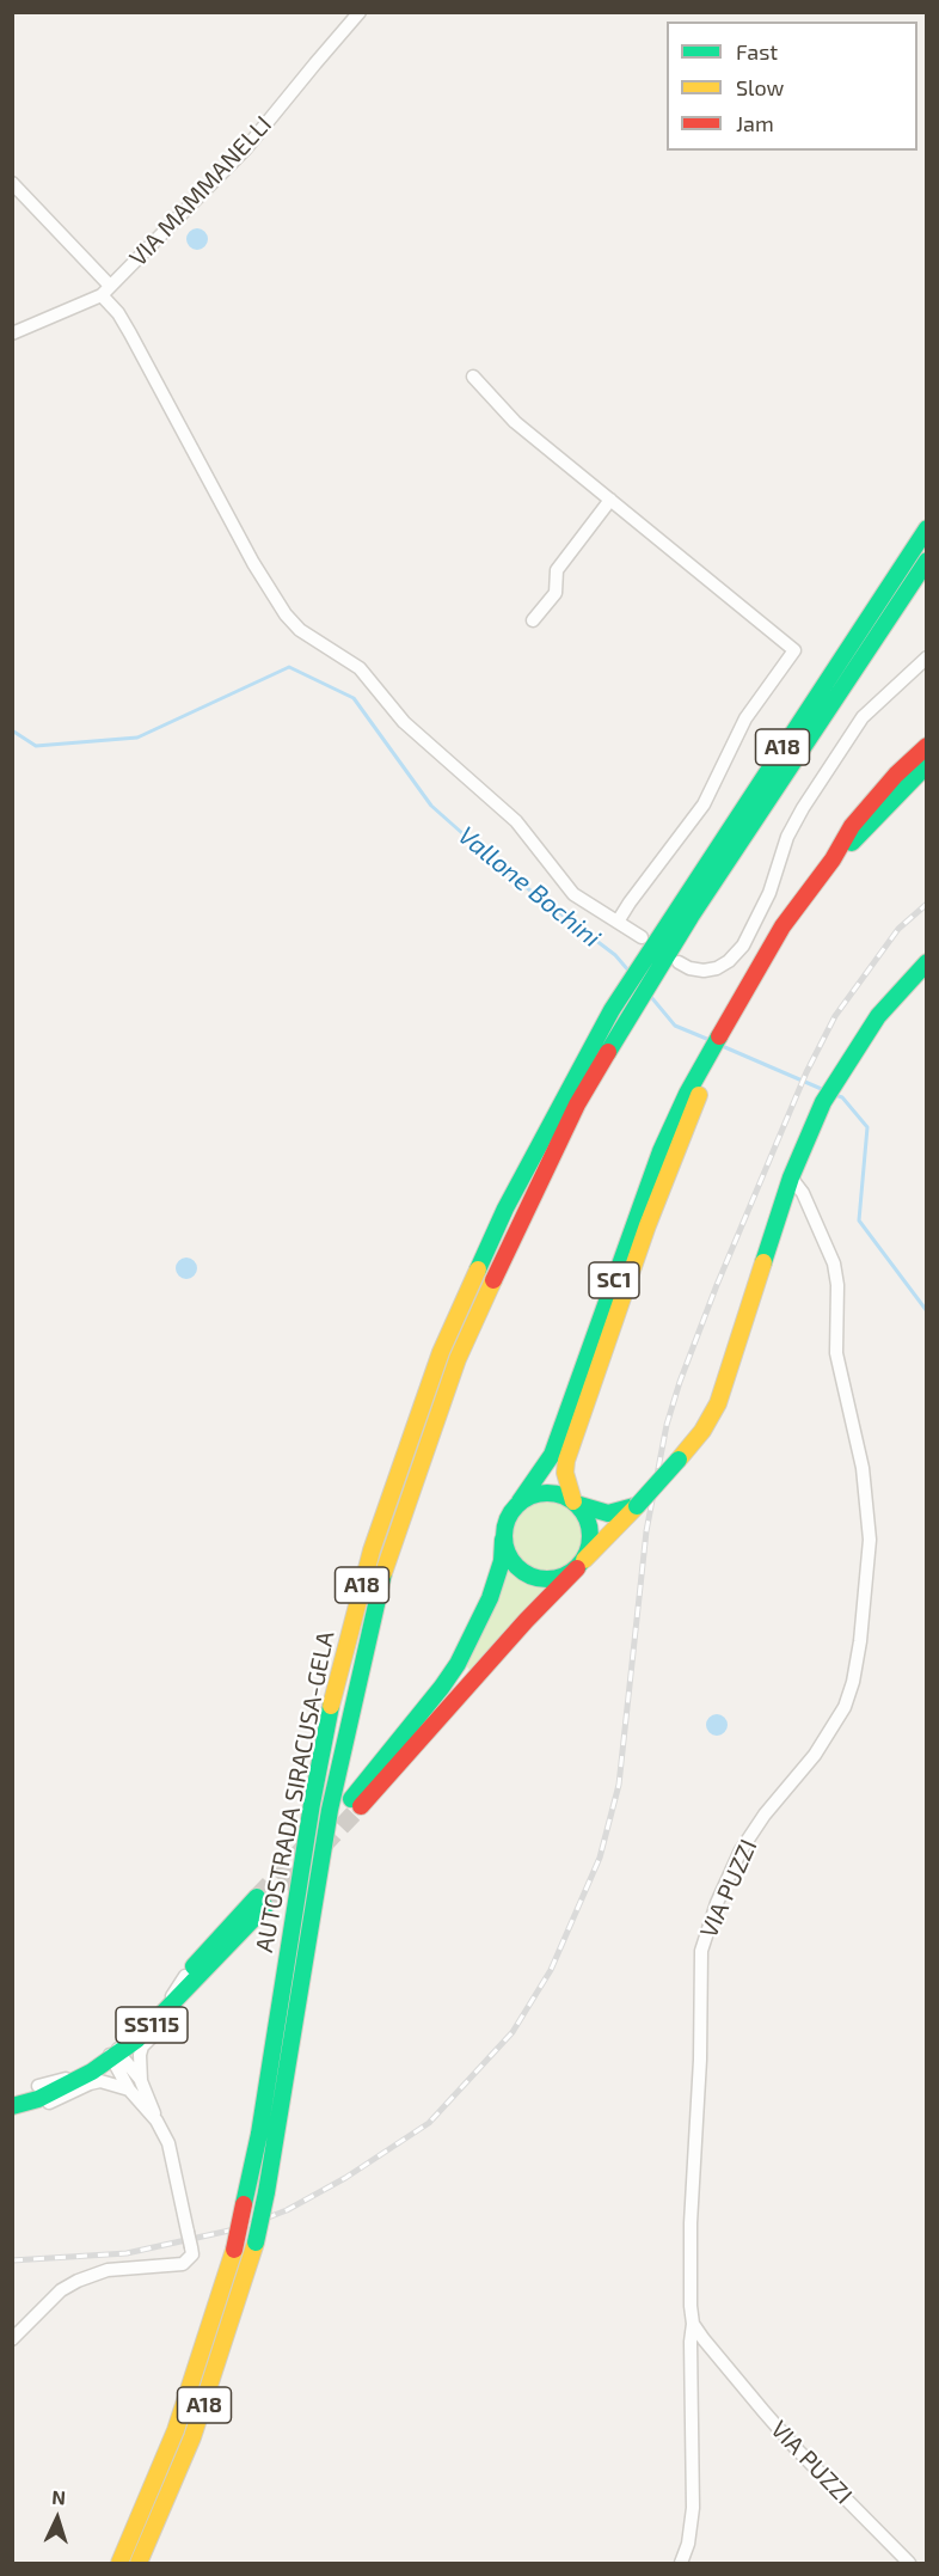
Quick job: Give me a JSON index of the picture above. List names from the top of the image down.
{
  "streets": {
    "main road": [
      "A18",
      "SC1",
      "AUTOSTRADA SIRACUSA-GELA",
      "SS115"
    ],
    "street": ["VIA MAMMANELLI", "VIA PUZZI"]
  },
  "water": ["Vallone Bochini"],
  "legend": ["Fast", "Slow", "Jam"],
  "north": "top"
}
